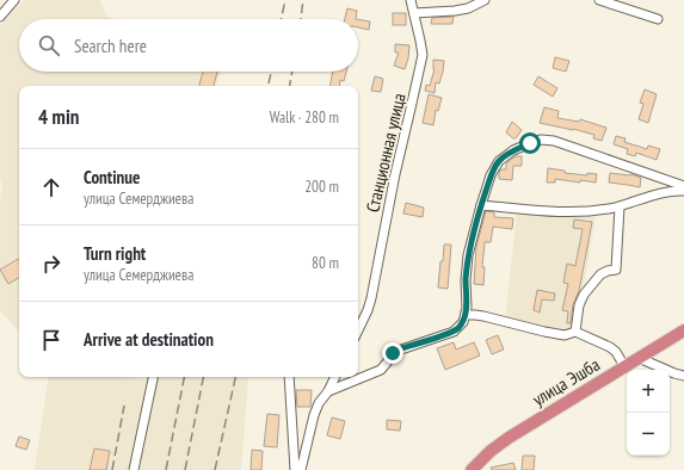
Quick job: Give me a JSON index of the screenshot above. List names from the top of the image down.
{
  "streets": {
    "highway": ["улица Эшба"],
    "street": ["Станционная улица"]
  },
  "page": {
    "search": "Search here",
    "heading": ["4 min", "Walk · 280 m"],
    "list": [
      ["Continue", "улица Семерджиева", "200 m"],
      ["Turn right", "улица Семерджиева", "80 m"],
      "Arrive at destination"
    ],
    "map_buttons": ["+", "−"]
  }
}
